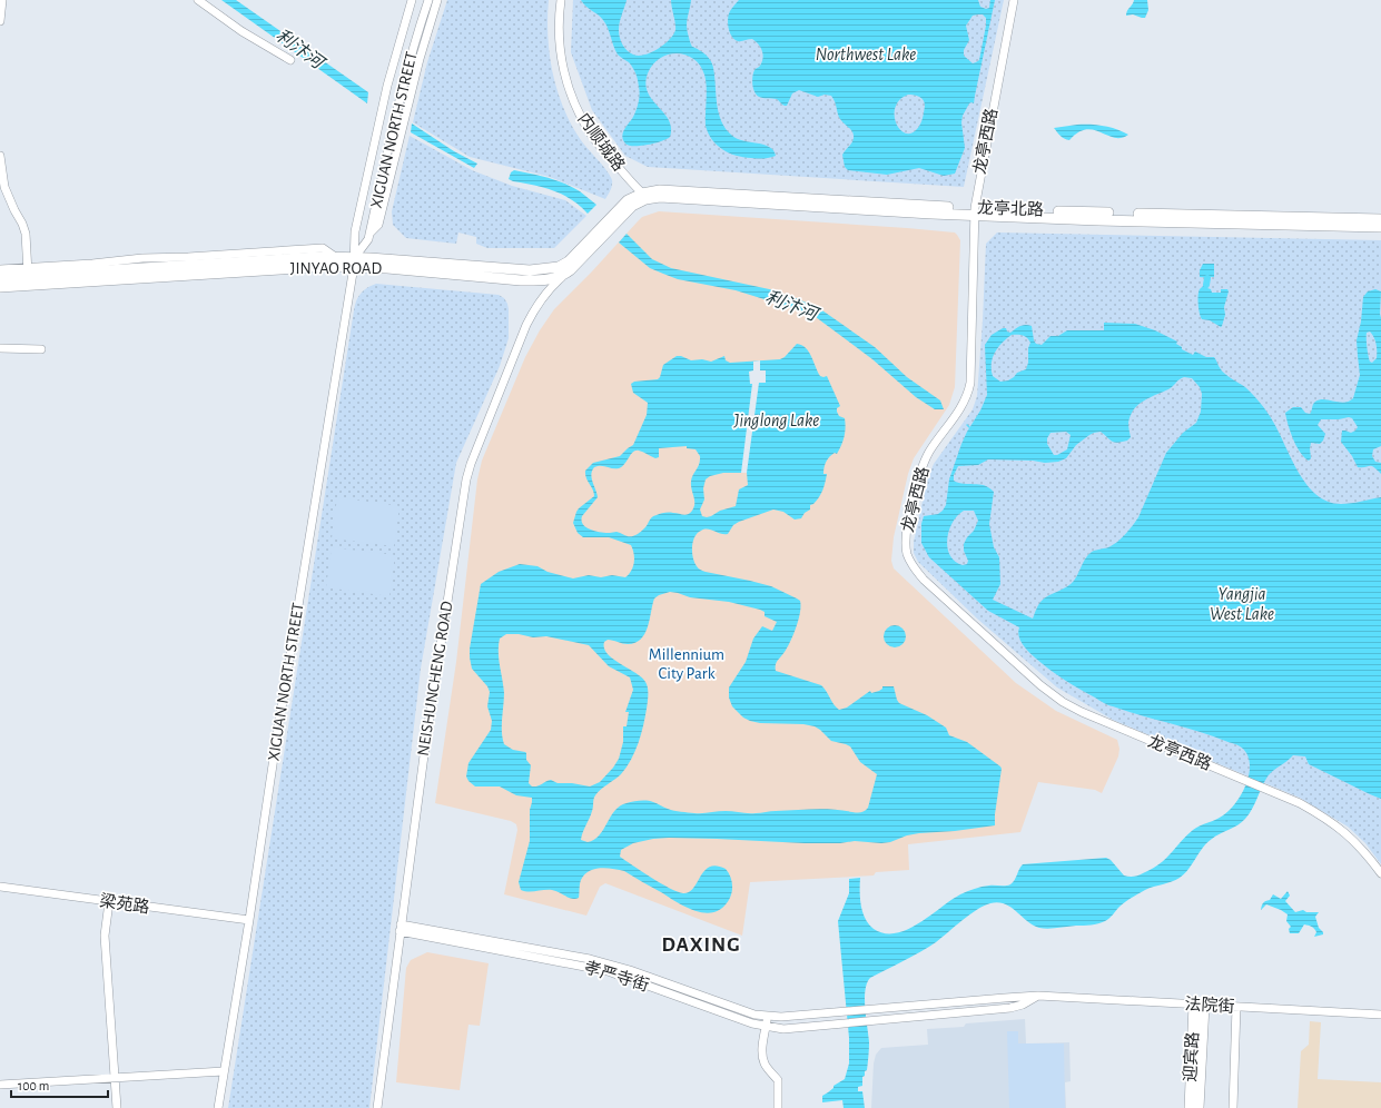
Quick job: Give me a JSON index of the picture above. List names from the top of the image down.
{
  "streets": {
    "main road": ["龙亭北路", "JINYAO ROAD", "迎宾路"],
    "street": [
      "XIGUAN NORTH STREET",
      "龙亭西路",
      "内顺城路",
      "NEISHUNCHENG ROAD",
      "梁苑路",
      "孝严寺街",
      "法院街"
    ]
  },
  "crossings": [
    ["XIGUAN NORTH STREET", "JINYAO ROAD"],
    ["XIGUAN NORTH STREET", "梁苑路"],
    ["龙亭西路", "龙亭北路"],
    ["内顺城路", "龙亭北路"],
    ["内顺城路", "JINYAO ROAD"],
    ["龙亭北路", "JINYAO ROAD"],
    ["JINYAO ROAD", "NEISHUNCHENG ROAD"],
    ["NEISHUNCHENG ROAD", "孝严寺街"],
    ["孝严寺街", "法院街"],
    ["法院街", "迎宾路"]
  ],
  "districts": ["DAXING"],
  "water": [
    "利汴河",
    "Northwest Lake",
    "Jinglong Lake",
    "Yangjia West Lake"
  ],
  "parks": ["Millennium City Park"],
  "scale_bar": "100 m"
}
